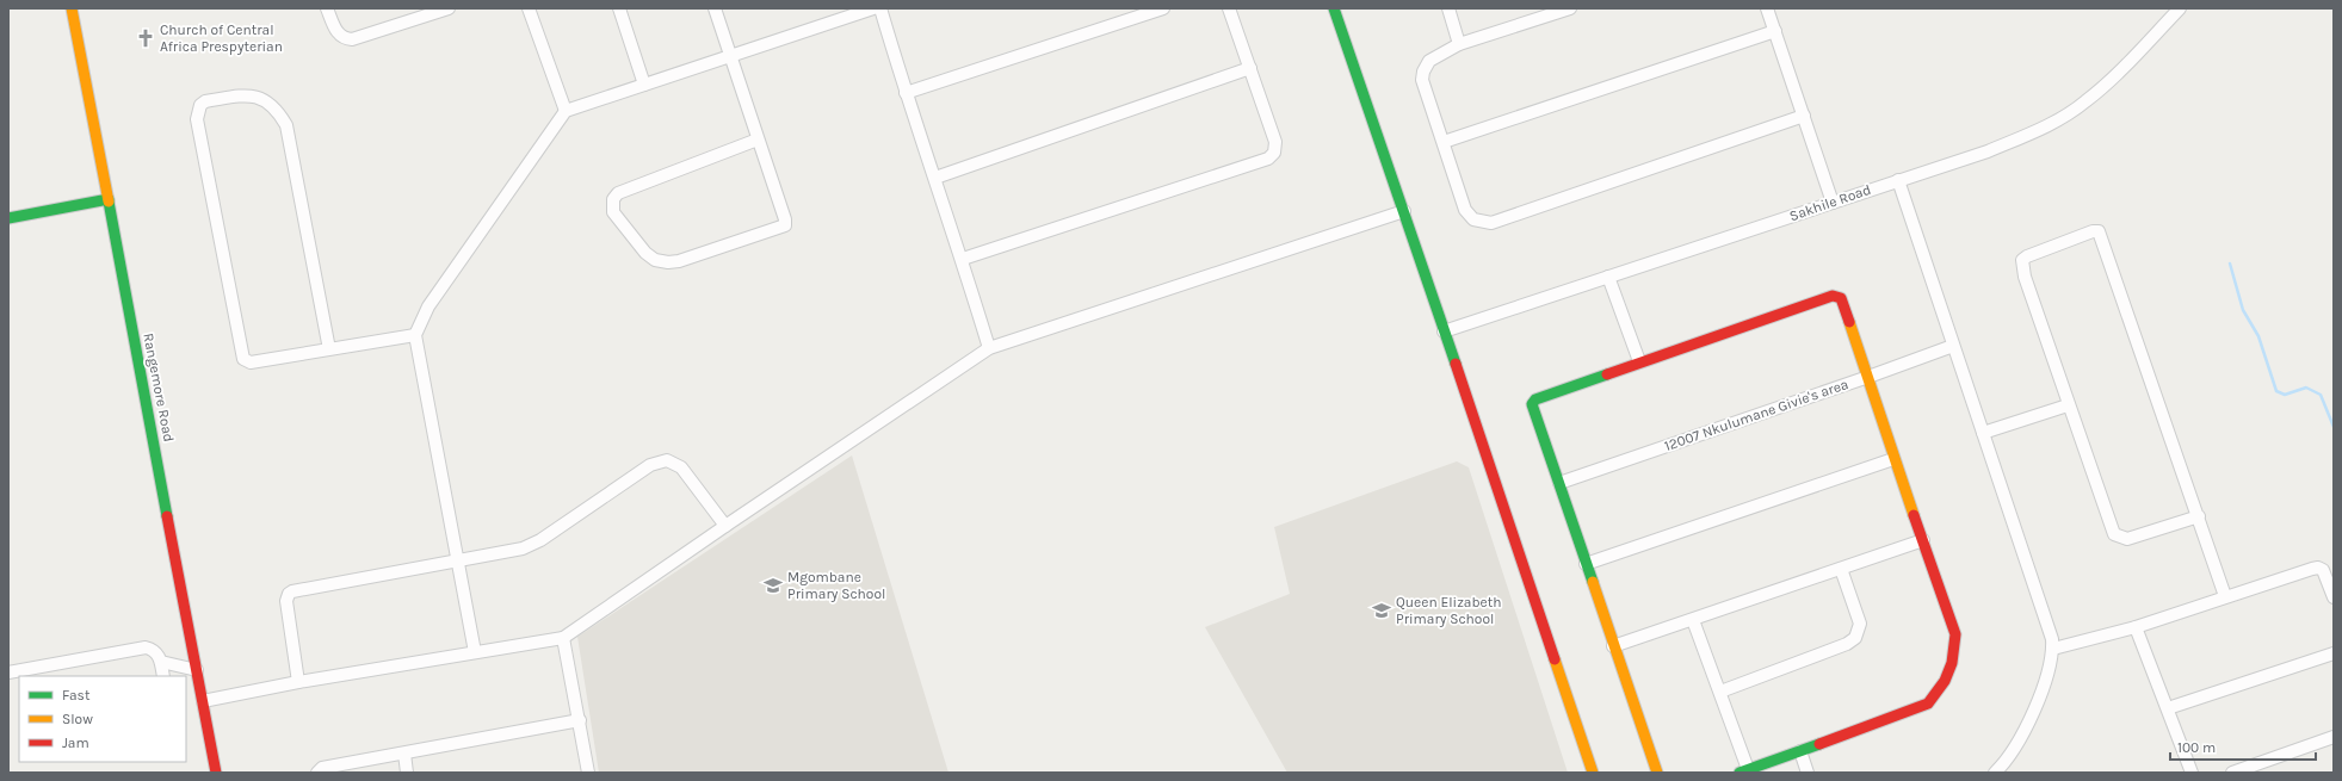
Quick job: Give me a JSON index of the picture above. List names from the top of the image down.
{
  "streets": {
    "street": ["Sakhile Road", "Rangemore Road", "12007 Nkulumane Givie's area"]
  },
  "places": {
    "church": ["Church of Central Africa Prespyterian"],
    "school or university": ["Mgombane Primary School", "Queen Elizabeth Primary School"]
  },
  "legend": ["Fast", "Slow", "Jam"],
  "scale_bar": "100 m"
}
